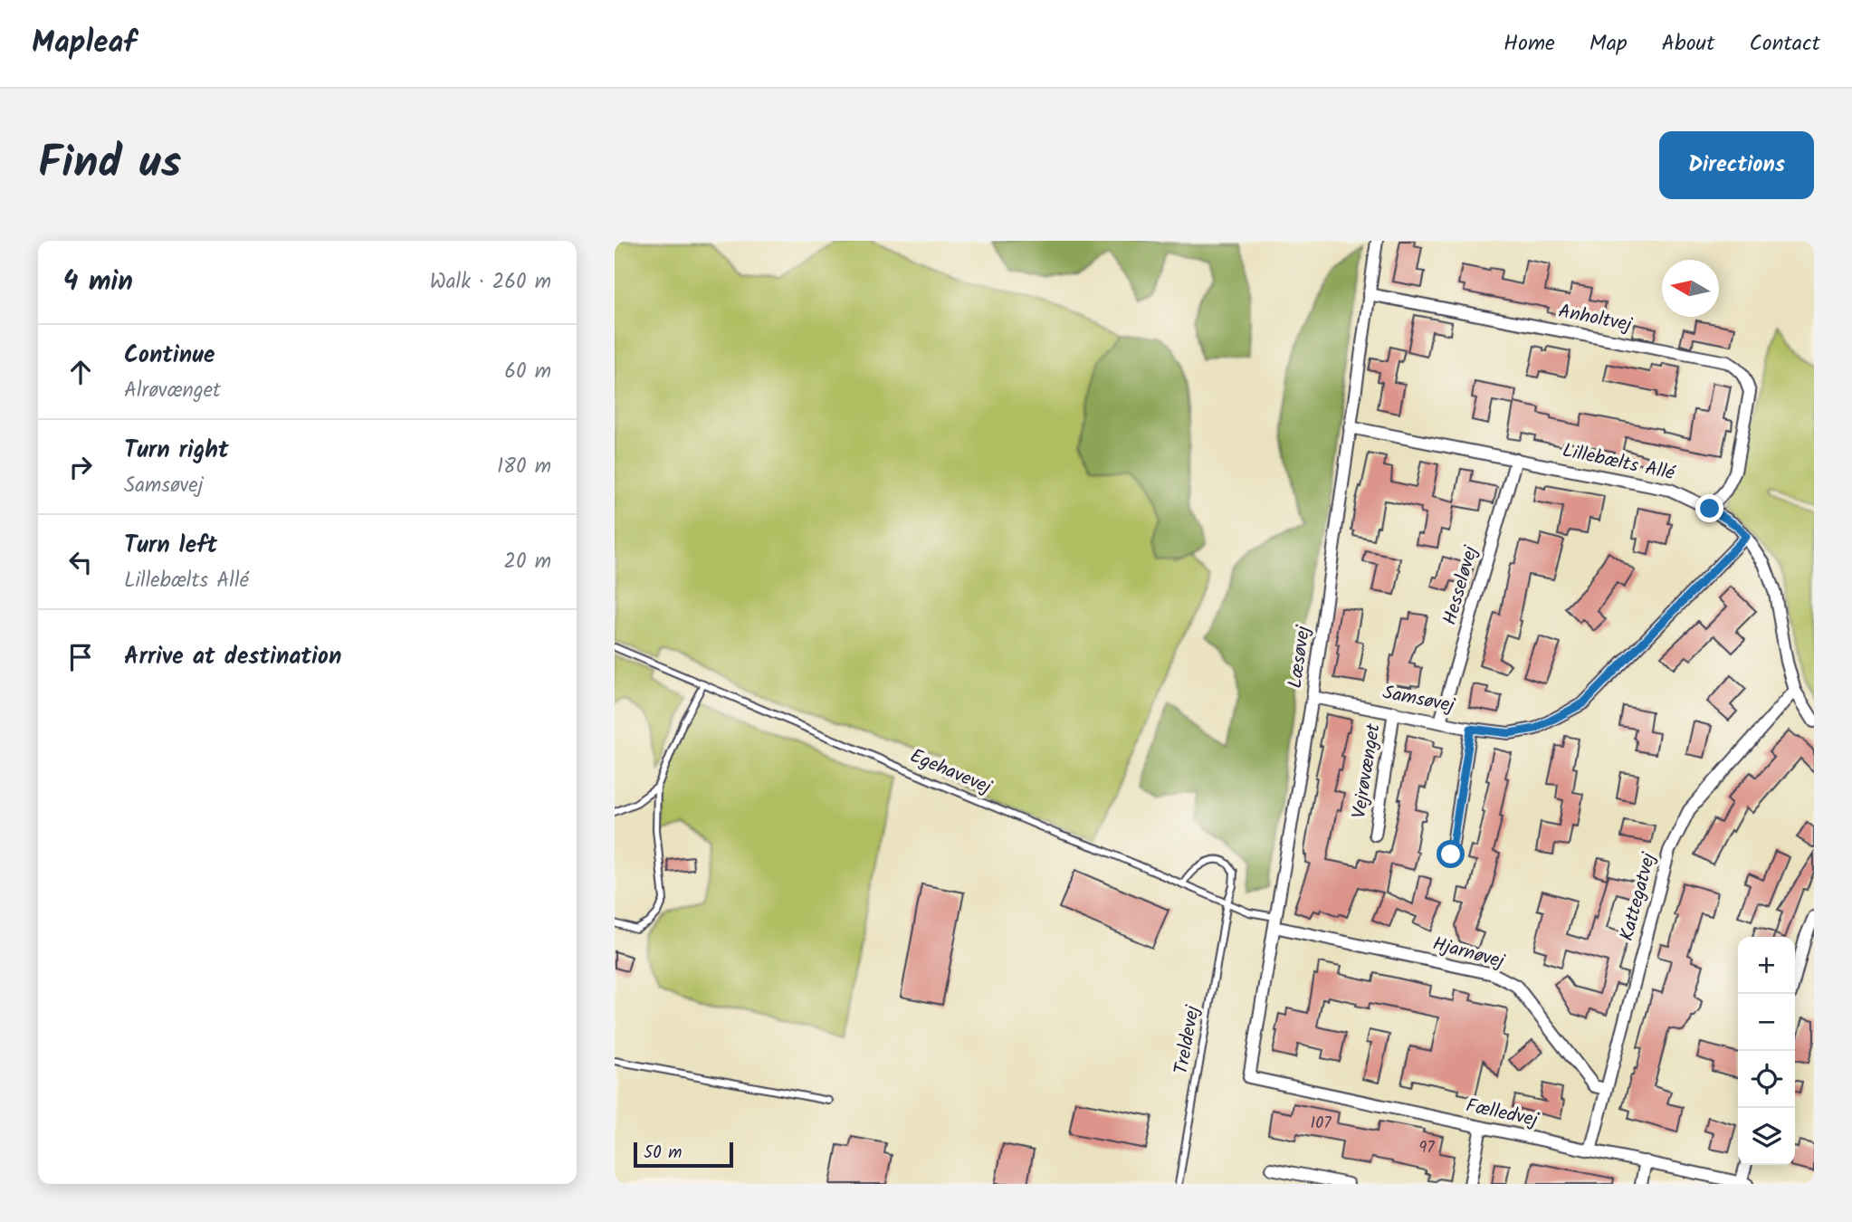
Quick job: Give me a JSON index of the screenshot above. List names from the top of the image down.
{
  "streets": {
    "street": [
      "Anholtvej",
      "Lillebælts Allé",
      "Hesseløvej",
      "Læsøvej",
      "Samsøvej",
      "Vejrøvænget",
      "Kattegatvej",
      "Hjarnøvej",
      "Fælledvej"
    ],
    "lane": ["Egehavevej", "Treldevej"]
  },
  "crossings": [
    ["Anholtvej", "Lillebælts Allé"],
    ["Anholtvej", "Læsøvej"],
    ["Lillebælts Allé", "Hesseløvej"],
    ["Lillebælts Allé", "Læsøvej"],
    ["Lillebælts Allé", "Samsøvej"],
    ["Lillebælts Allé", "Kattegatvej"],
    ["Hesseløvej", "Samsøvej"],
    ["Læsøvej", "Samsøvej"],
    ["Læsøvej", "Egehavevej"],
    ["Læsøvej", "Hjarnøvej"],
    ["Læsøvej", "Fælledvej"],
    ["Samsøvej", "Vejrøvænget"],
    ["Egehavevej", "Hjarnøvej"],
    ["Egehavevej", "Treldevej"],
    ["Kattegatvej", "Hjarnøvej"],
    ["Kattegatvej", "Fælledvej"]
  ],
  "house_numbers": ["107", "97"],
  "scale_bar": "50 m",
  "north": "left",
  "page": {
    "header": "Mapleaf",
    "nav": [
      "Home",
      "Map",
      "About",
      "Contact"
    ],
    "title": "Find us",
    "buttons": "Directions",
    "heading": ["4 min", "Walk · 260 m"],
    "list": [
      ["Continue", "Alrøvænget", "60 m"],
      ["Turn right", "Samsøvej", "180 m"],
      ["Turn left", "Lillebælts Allé", "20 m"],
      "Arrive at destination"
    ],
    "map_buttons": ["+", "−"],
    "scale": "50 m"
  }
}
